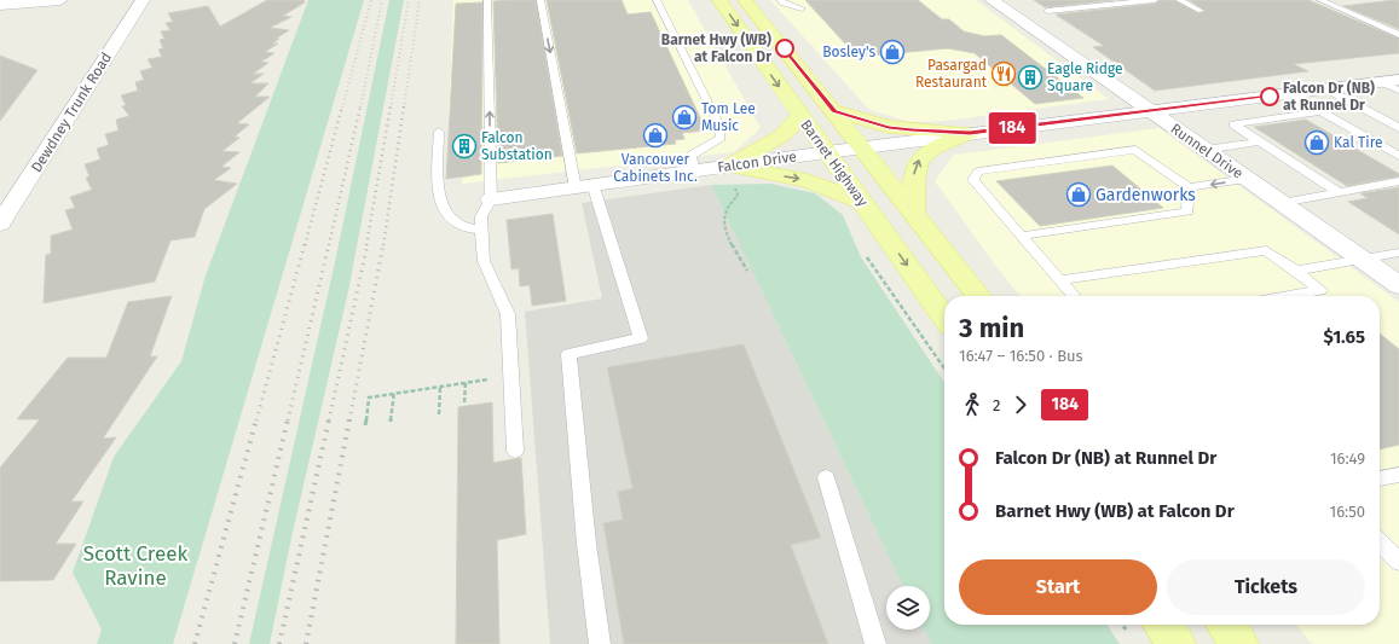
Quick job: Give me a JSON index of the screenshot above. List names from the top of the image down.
{
  "streets": {
    "main road": ["Barnet Highway"],
    "street": ["Dewdney Trunk Road", "Runnel Drive", "Falcon Drive"]
  },
  "crossings": [
    ["Runnel Drive", "Falcon Drive"],
    ["Falcon Drive", "Barnet Highway"]
  ],
  "parks": ["Scott Creek Ravine"],
  "places": {
    "other": ["Barnet Hwy (WB) at Falcon Dr", "Falcon Dr (NB) at Runnel Dr"],
    "shop": [
      "Bosley's",
      "Tom Lee Music",
      "Vancouver Cabinets Inc.",
      "Kal Tire",
      "Gardenworks"
    ],
    "restaurant": ["Pasargad Restaurant"],
    "building": ["Eagle Ridge Square", "Falcon Substation"]
  },
  "lines": ["bus line 184"],
  "page": {
    "on_map": "184",
    "heading": ["3 min", "16:47 – 16:50 · Bus", "$1.65"],
    "legs": ["2", "184"],
    "list": [
      {
        "name": "Falcon Dr (NB) at Runnel Dr",
        "value": "16:49"
      },
      {
        "name": "Barnet Hwy (WB) at Falcon Dr",
        "value": "16:50"
      }
    ],
    "buttons": ["Start", "Tickets"]
  }
}
